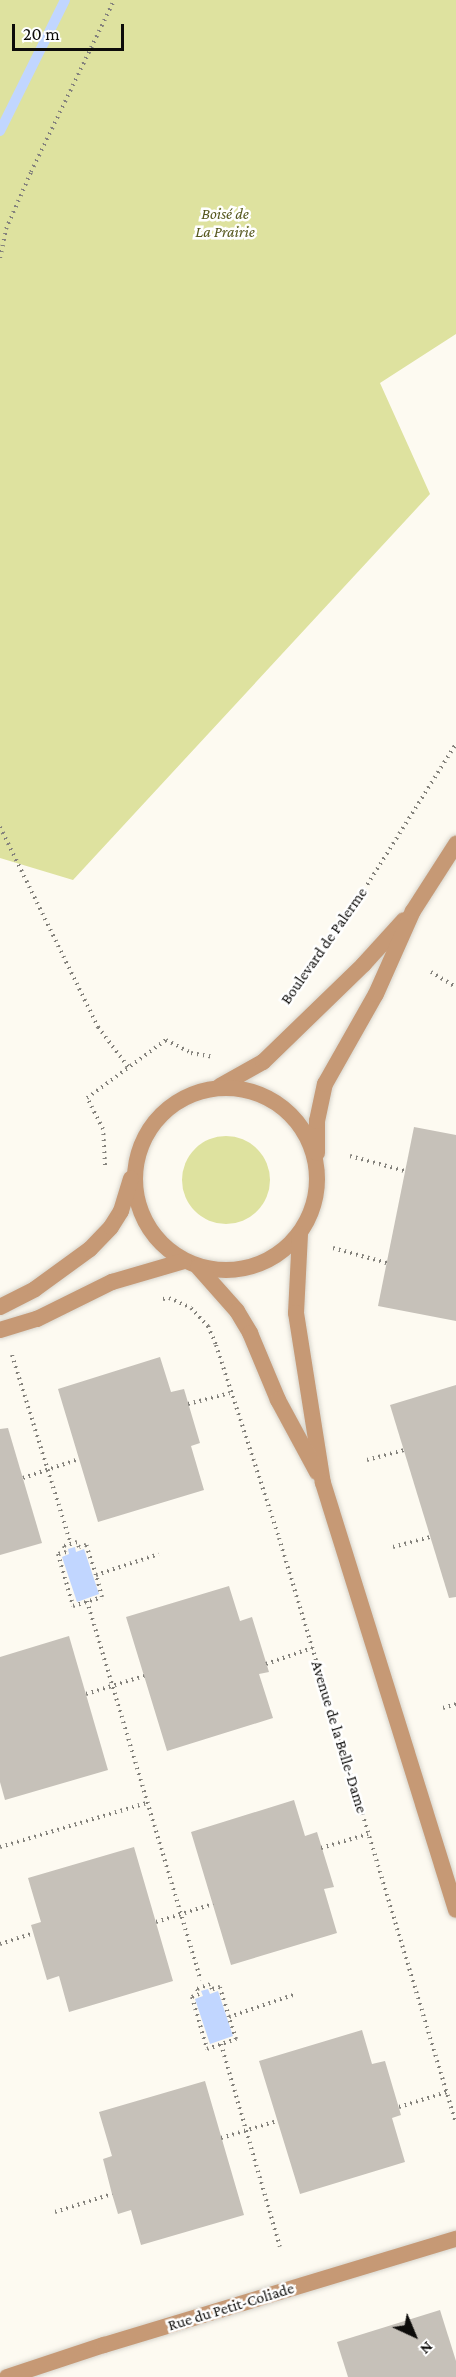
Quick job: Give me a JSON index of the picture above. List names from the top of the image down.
{
  "streets": {
    "street": ["Boulevard de Palerme", "Rue du Petit-Coliade"],
    "path": ["Avenue de la Belle-Dame"]
  },
  "parks": ["Boisé de La Prairie"],
  "scale_bar": "20 m",
  "north": "bottom right"
}
